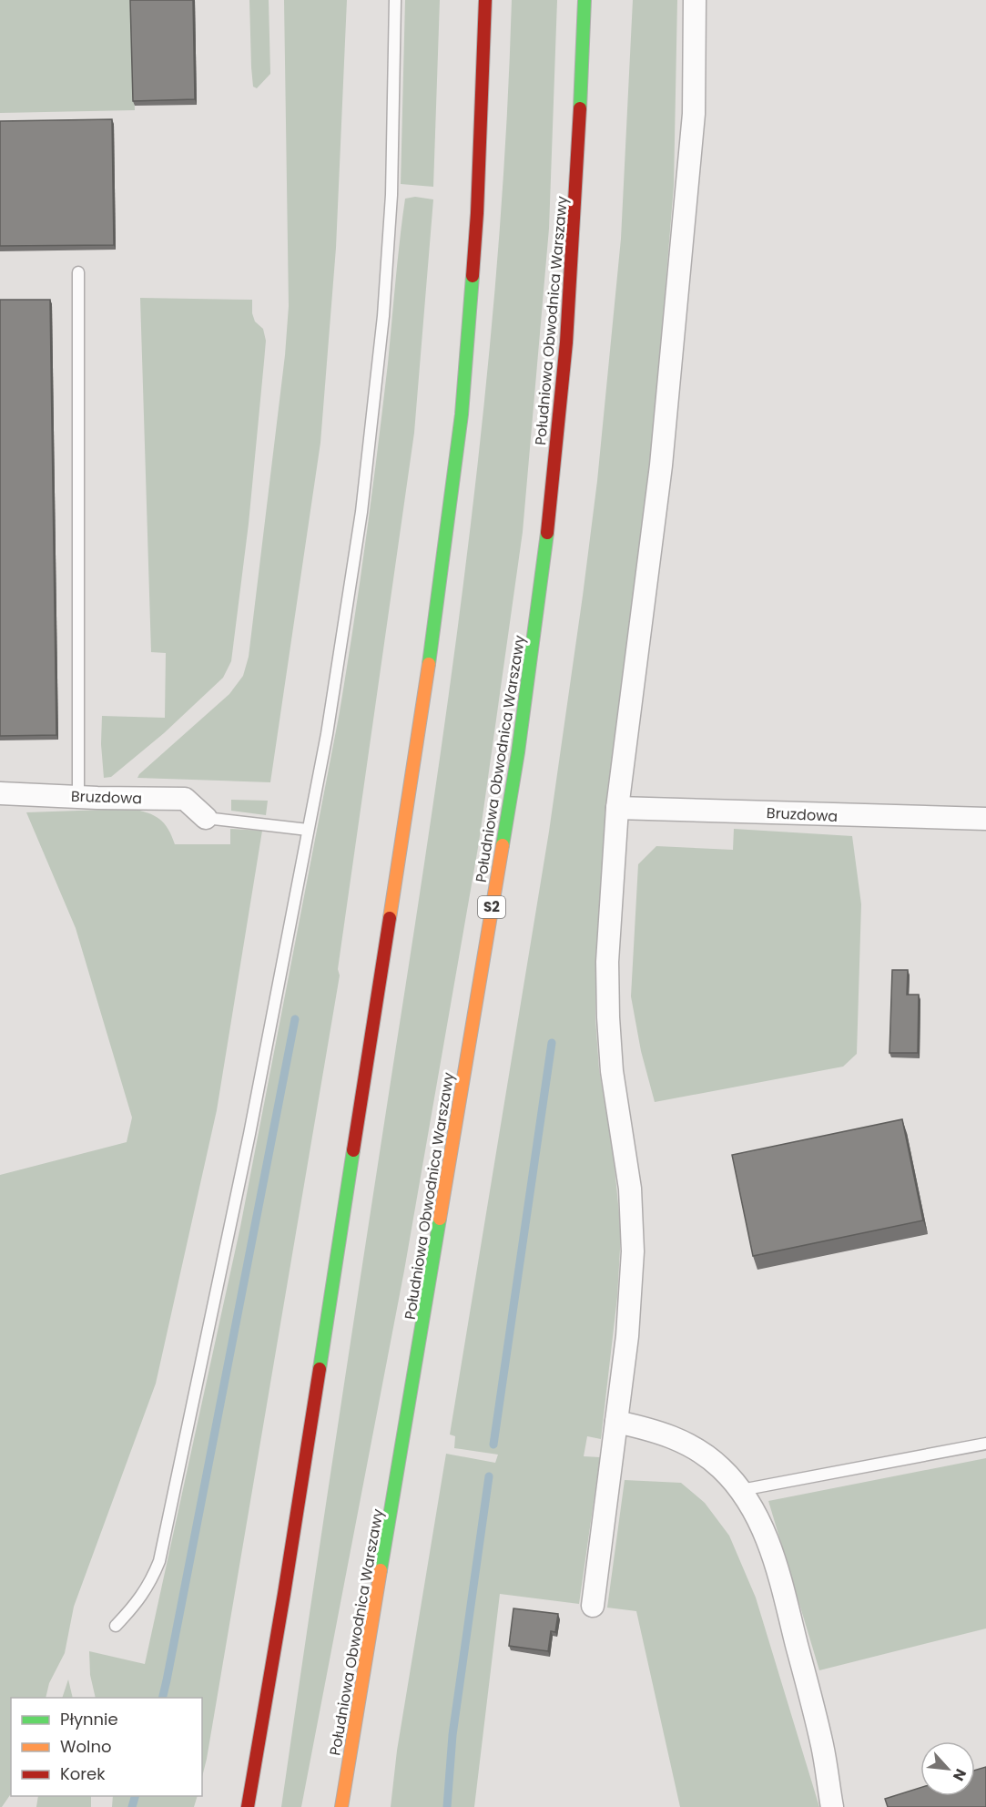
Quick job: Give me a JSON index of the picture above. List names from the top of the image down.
{
  "streets": {
    "highway": ["Południowa Obwodnica Warszawy", "S2"],
    "street": ["Bruzdowa"]
  },
  "legend": ["Płynnie", "Wolno", "Korek"],
  "north": "bottom right"
}
